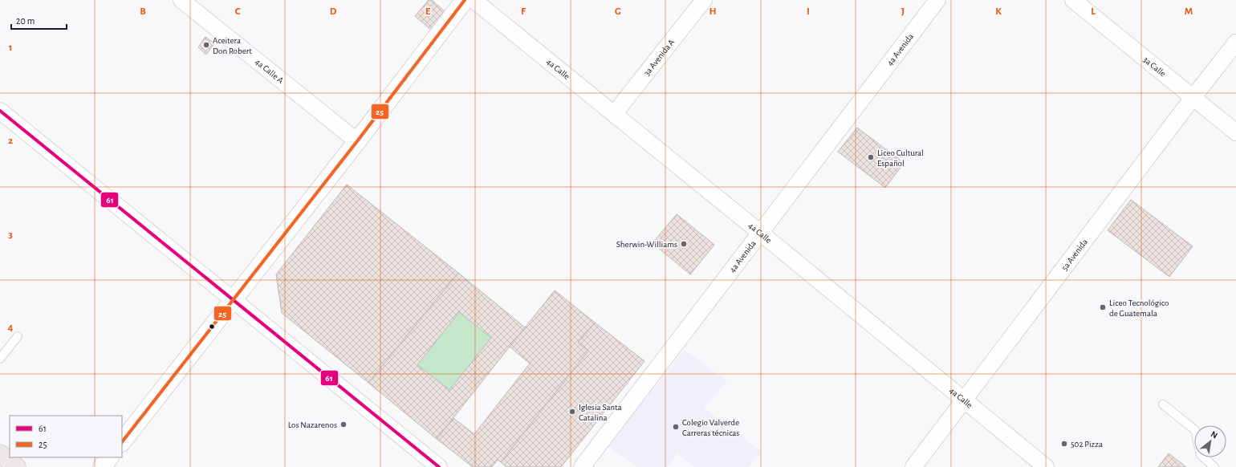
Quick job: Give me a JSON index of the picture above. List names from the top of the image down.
{
  "streets": {
    "street": [
      "4a Avenida",
      "3a Avenida A",
      "3a Calle",
      "4a Calle",
      "4a Calle A",
      "5a Avenida"
    ]
  },
  "crossings": [
    ["4a Avenida", "4a Calle"],
    ["3a Avenida A", "4a Calle"],
    ["3a Calle", "5a Avenida"],
    ["4a Calle", "5a Avenida"]
  ],
  "places": [
    "Aceitera Don Robert",
    "Liceo Cultural Español",
    "Sherwin-Williams",
    "Liceo Tecnológico de Guatemala",
    "Iglesia Santa Catalina",
    "Los Nazarenos",
    "Colegio Valverde Carreras técnicas",
    "502 Pizza"
  ],
  "lines": ["transit line 25", "transit line 61"],
  "legend": ["61", "25"],
  "scale_bar": "20 m",
  "north": "top right",
  "grid": {
    "columns": [
      "B",
      "C",
      "D",
      "E",
      "F",
      "G",
      "H",
      "I",
      "J",
      "K",
      "L",
      "M"
    ],
    "rows": [
      "1",
      "2",
      "3",
      "4"
    ]
  }
}
